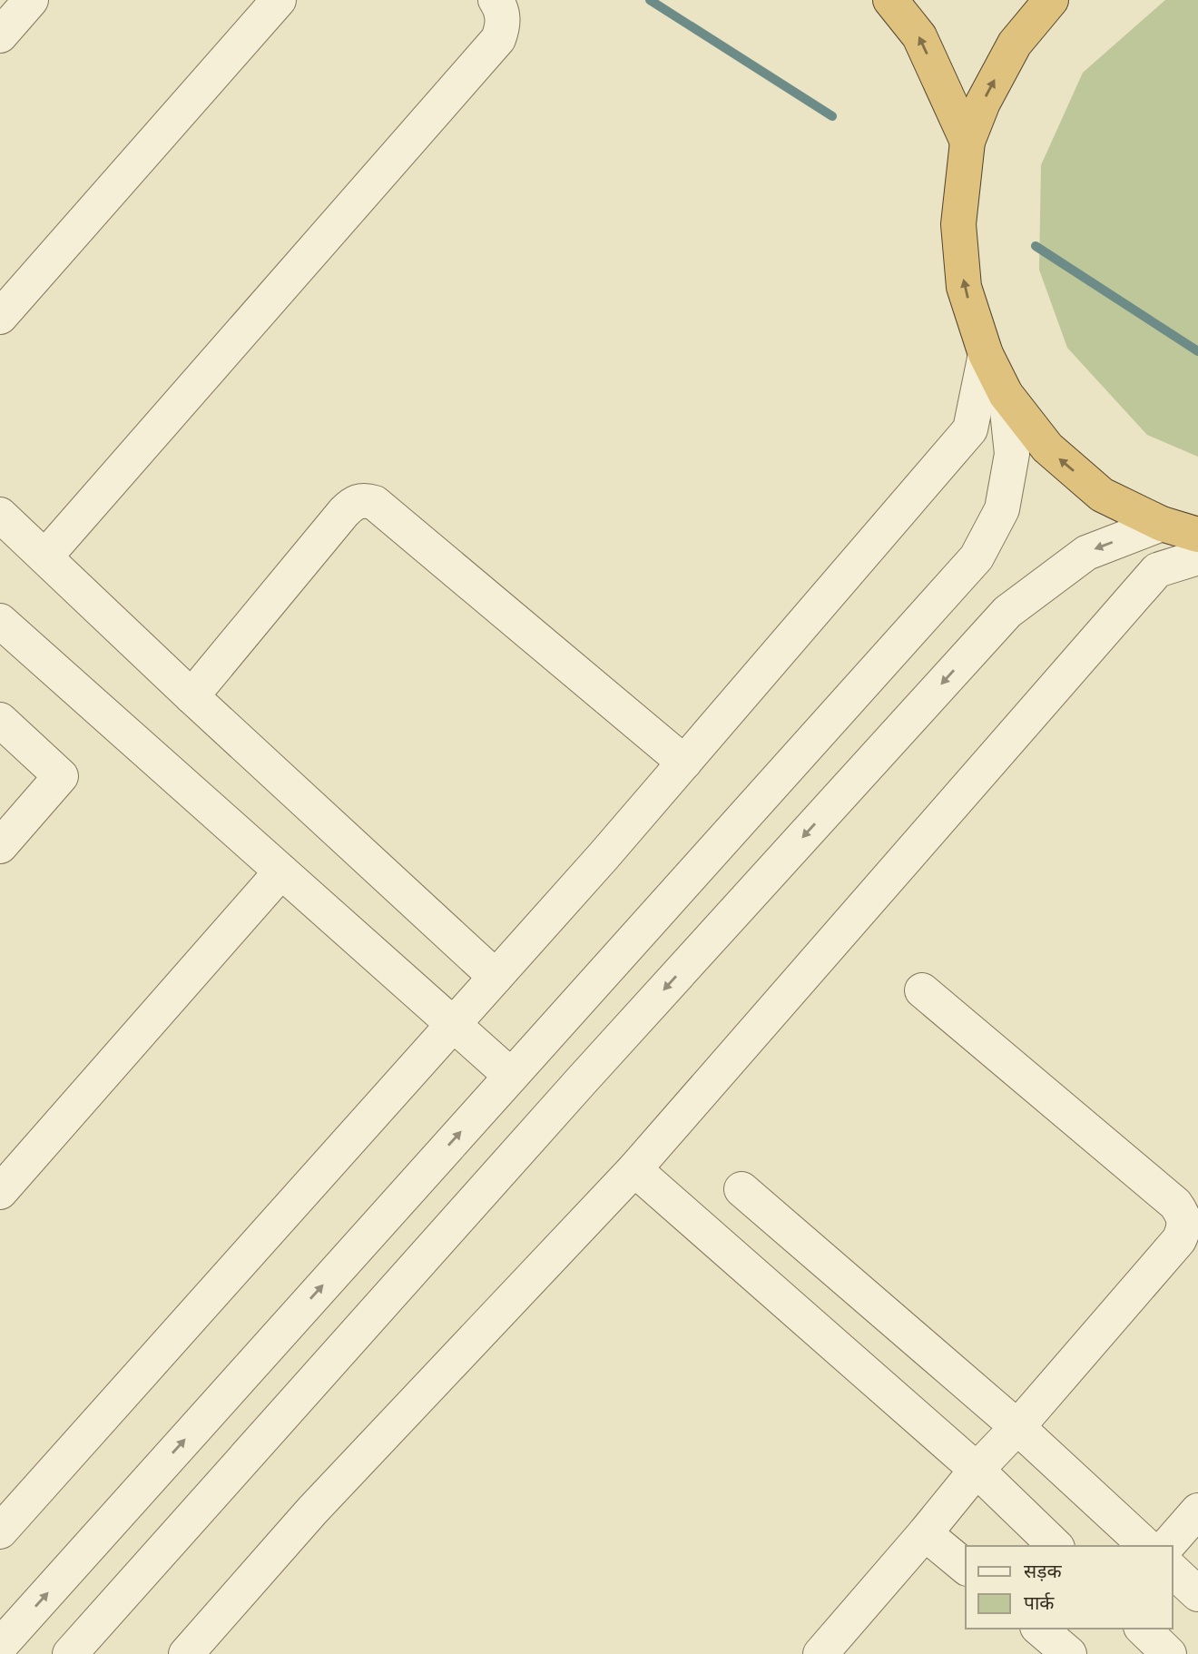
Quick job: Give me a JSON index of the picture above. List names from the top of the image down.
{
  "legend": ["सड़क", "पार्क"]
}
